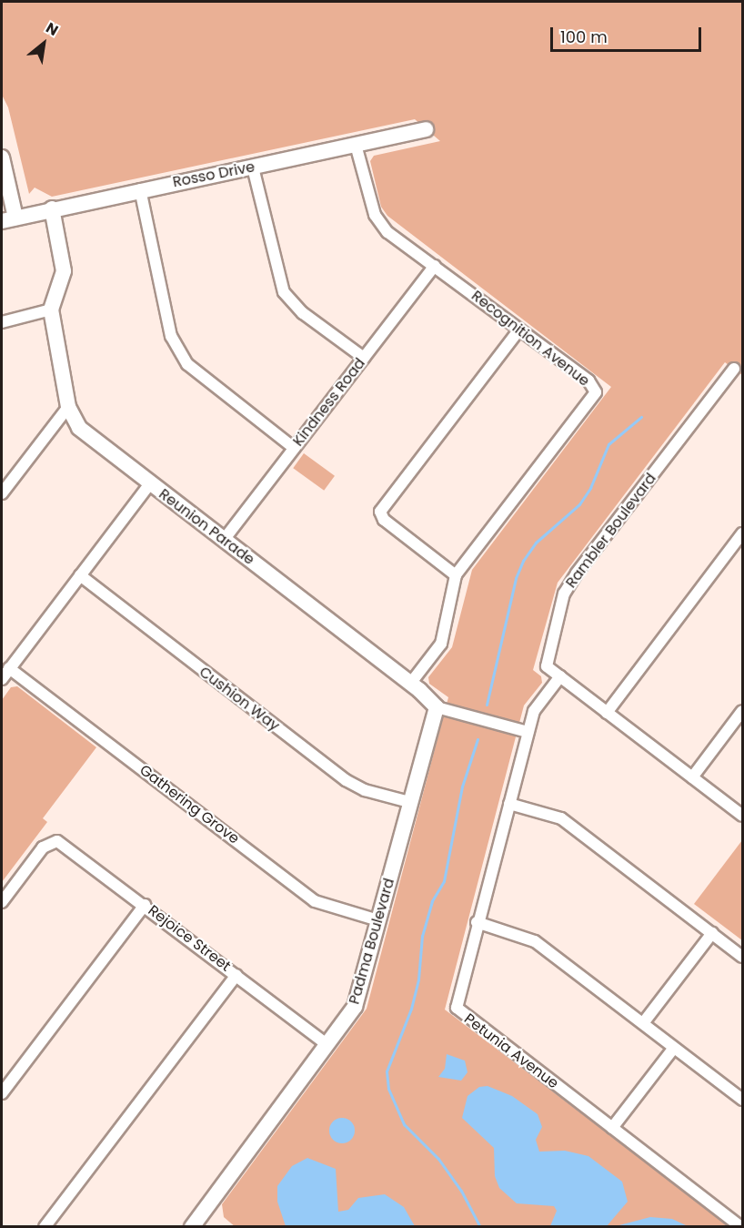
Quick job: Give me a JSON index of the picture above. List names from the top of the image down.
{
  "streets": {
    "street": [
      "Rosso Drive",
      "Recognition Avenue",
      "Kindness Road",
      "Reunion Parade",
      "Rambler Boulevard",
      "Cushion Way",
      "Gathering Grove",
      "Rejoice Street",
      "Padma Boulevard",
      "Petunia Avenue"
    ]
  },
  "crossings": [
    ["Rosso Drive", "Recognition Avenue"],
    ["Rosso Drive", "Reunion Parade"],
    ["Recognition Avenue", "Kindness Road"],
    ["Recognition Avenue", "Reunion Parade"],
    ["Kindness Road", "Reunion Parade"],
    ["Reunion Parade", "Padma Boulevard"],
    ["Reunion Parade", "Petunia Avenue"],
    ["Rambler Boulevard", "Petunia Avenue"],
    ["Cushion Way", "Padma Boulevard"],
    ["Gathering Grove", "Padma Boulevard"],
    ["Rejoice Street", "Padma Boulevard"]
  ],
  "scale_bar": "100 m",
  "north": "top right"
}
